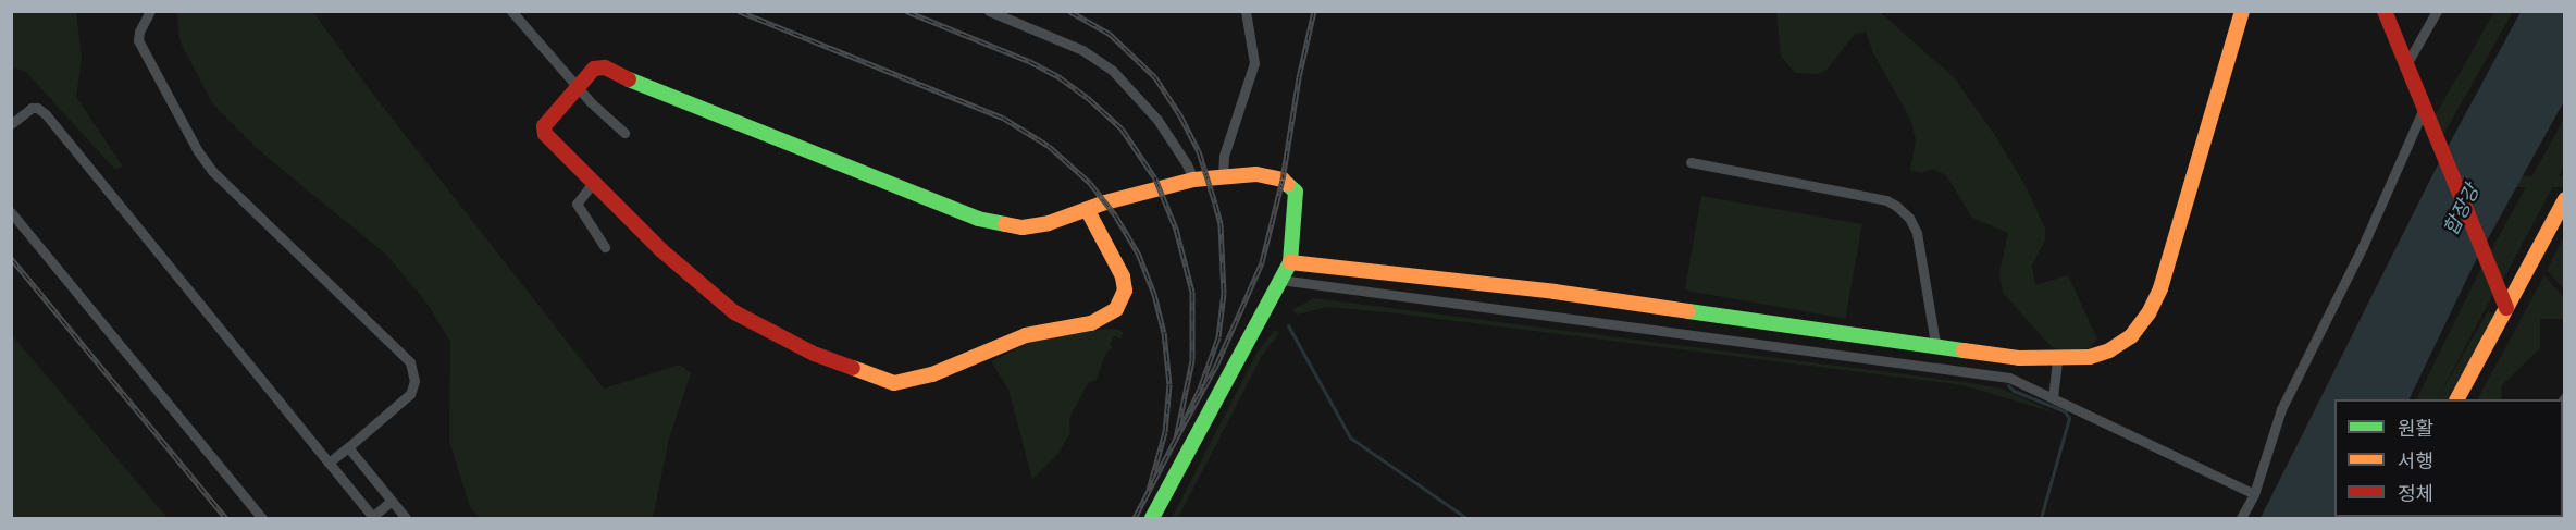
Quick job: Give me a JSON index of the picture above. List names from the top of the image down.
{
  "water": ["합장강"],
  "legend": ["원활", "서행", "정체"]
}
